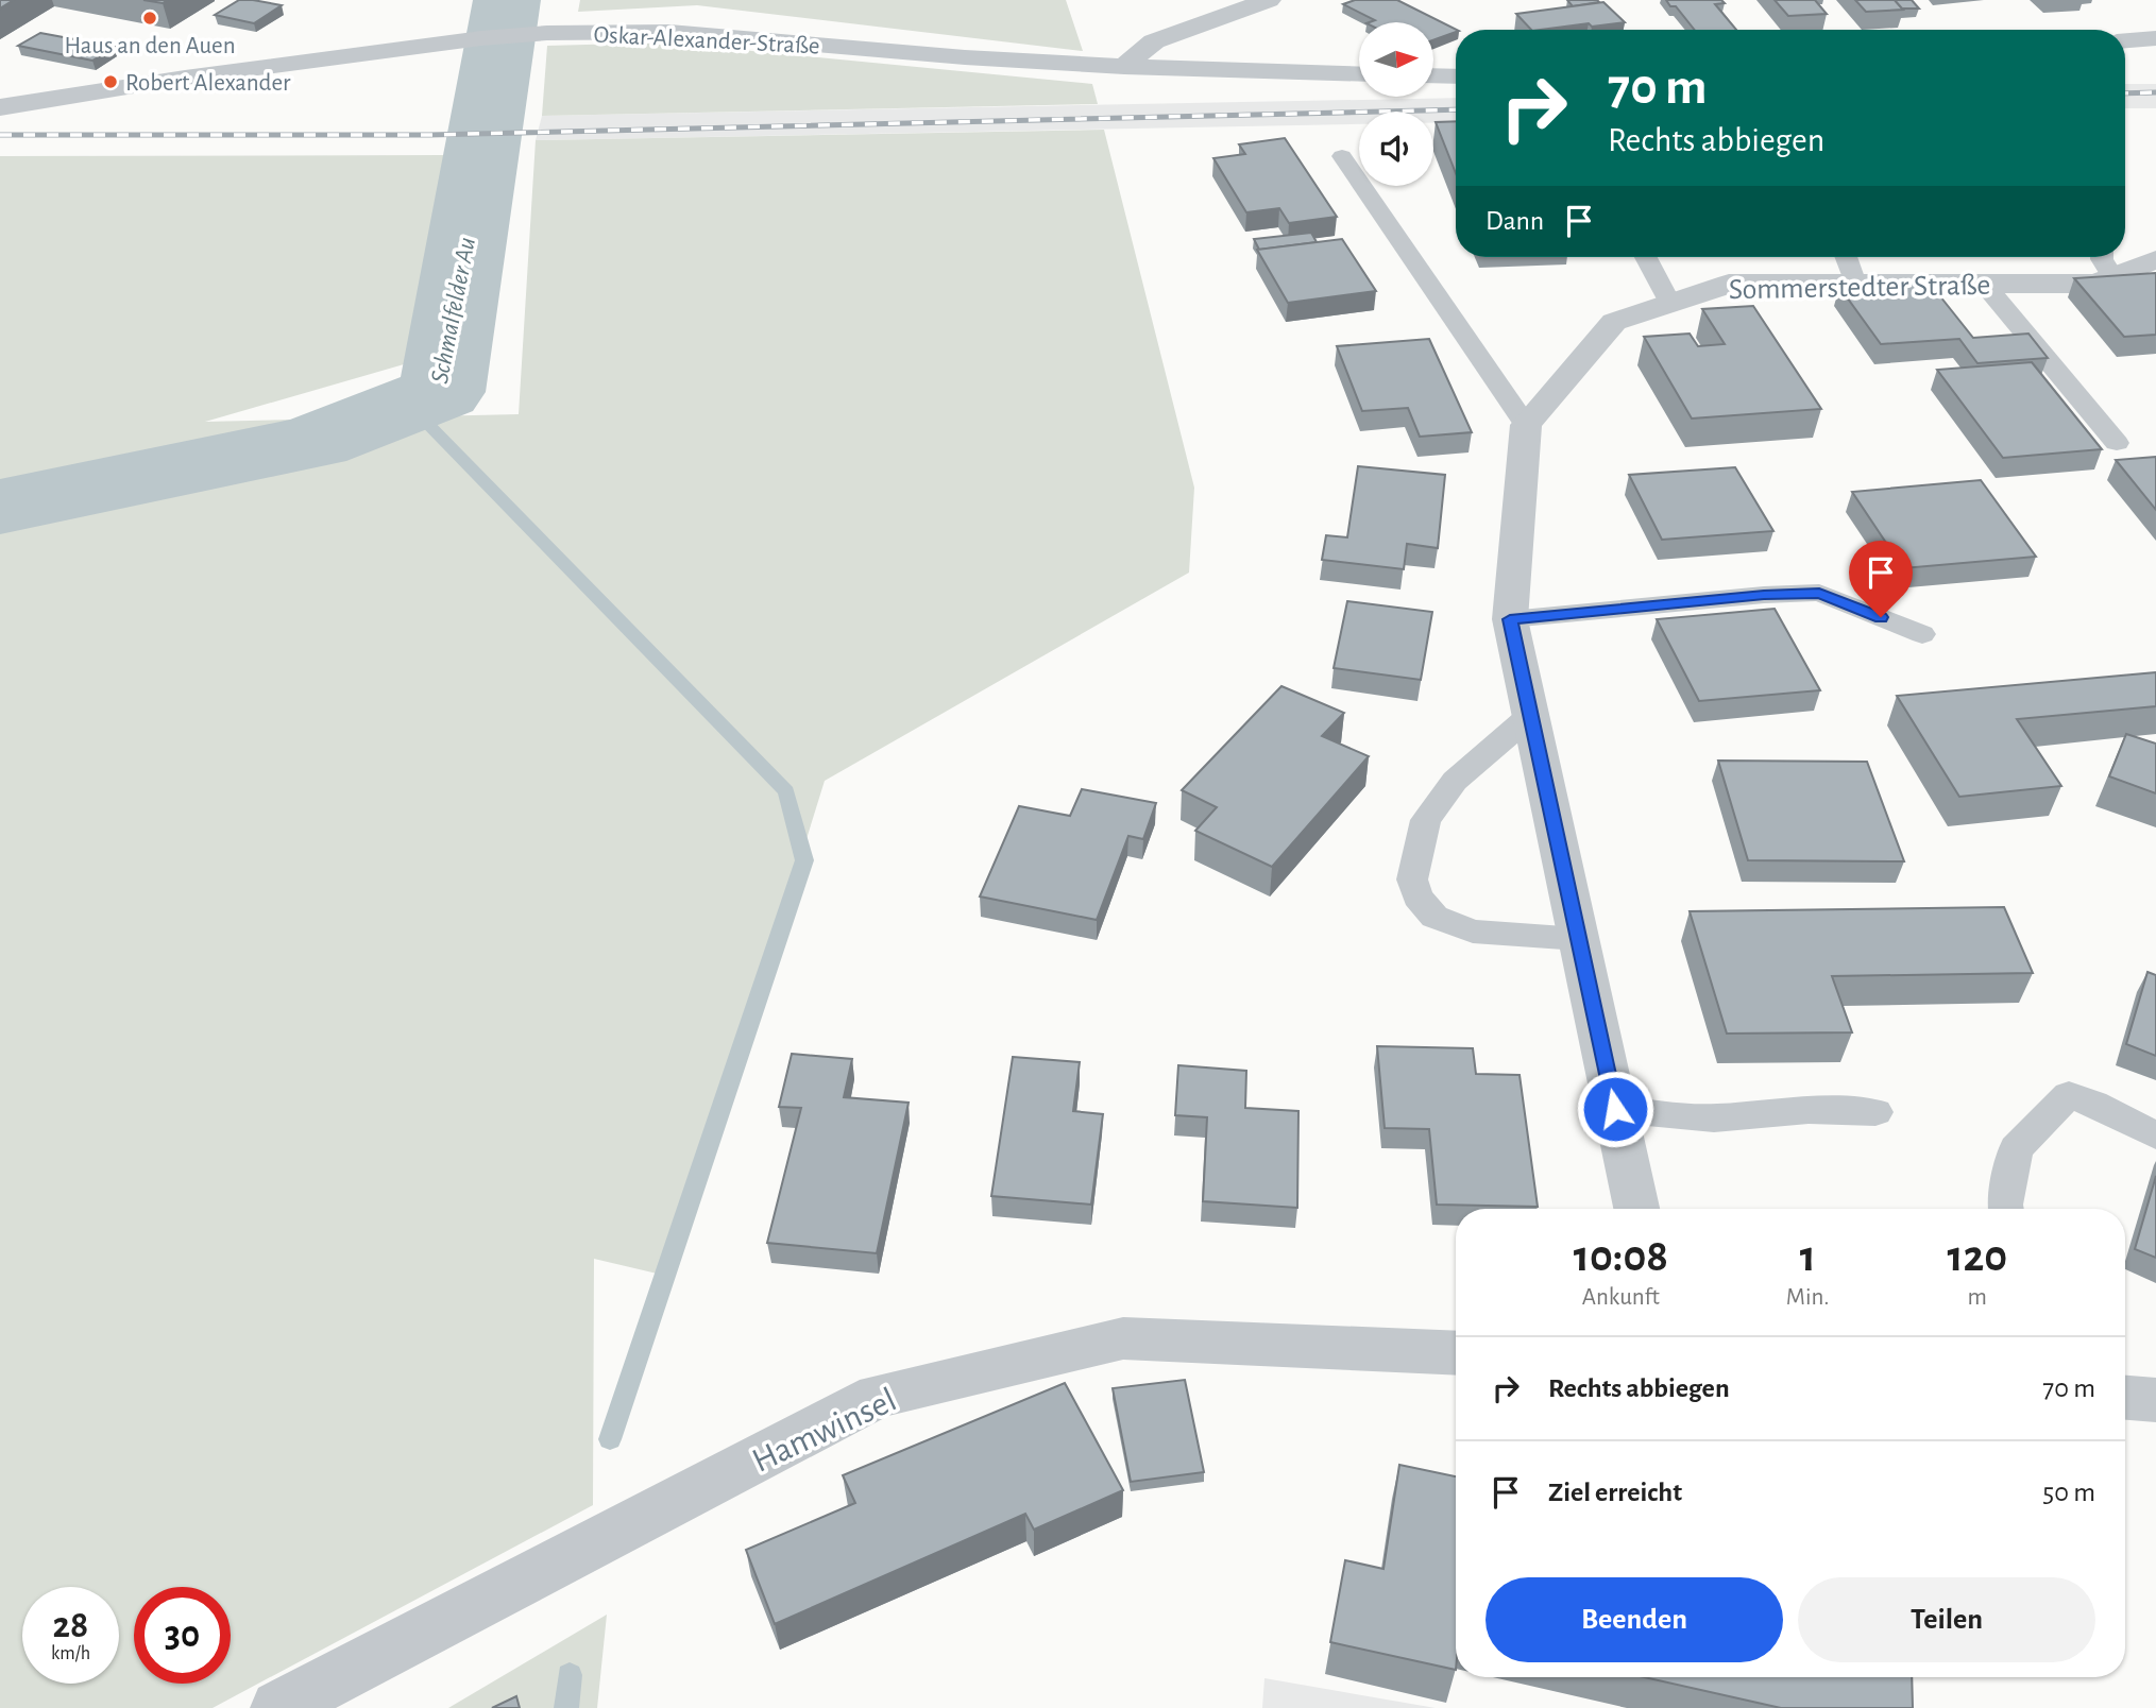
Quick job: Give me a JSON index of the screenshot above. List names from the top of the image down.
{
  "streets": {
    "street": ["Oskar-Alexander-Straße", "Sommerstedter Straße", "Hamwinsel"]
  },
  "water": ["Schmalfelder Au"],
  "places": ["Haus an den Auen", "Robert Alexander"],
  "north": "right",
  "page": {
    "turn": ["70 m", "Rechts abbiegen"],
    "then": "Dann",
    "eta": [
      "10:08",
      "Ankunft",
      "1",
      "Min.",
      "120",
      "m"
    ],
    "list": [
      {
        "name": "Rechts abbiegen",
        "value": "70 m"
      },
      {
        "name": "Ziel erreicht",
        "value": "50 m"
      }
    ],
    "buttons": ["Beenden", "Teilen"],
    "speed": "28 km/h",
    "limit": "30"
  }
}
